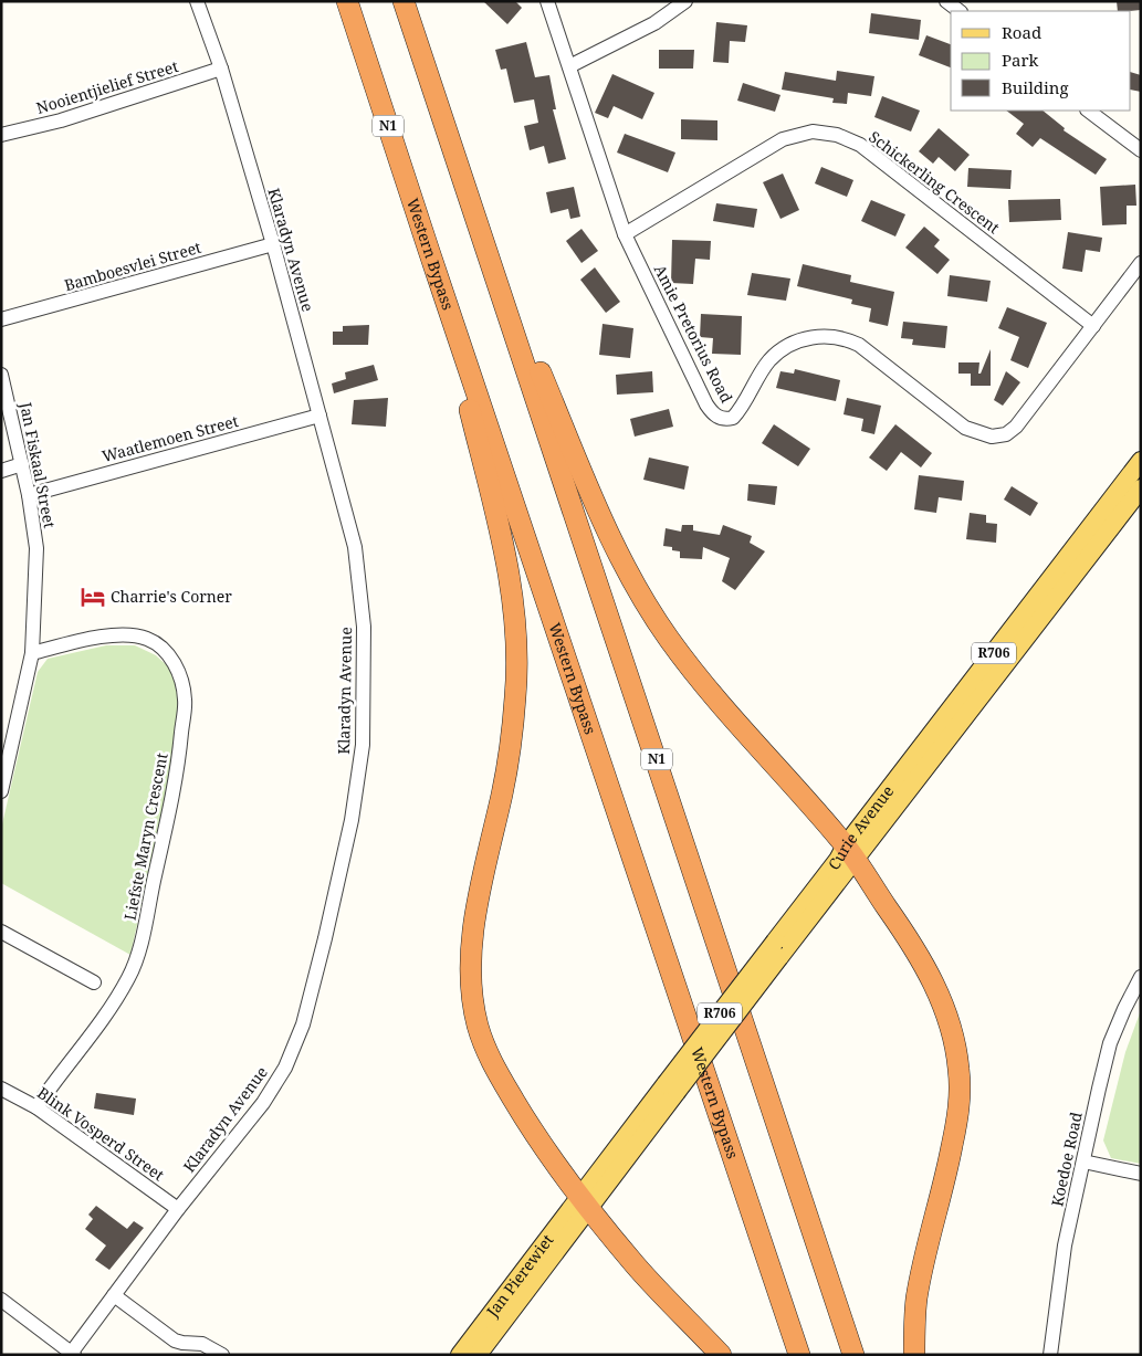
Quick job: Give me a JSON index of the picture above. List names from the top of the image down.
{
  "streets": {
    "highway": ["N1", "Western Bypass"],
    "main road": ["R706", "Curie Avenue", "Jan Pierewiet"],
    "street": [
      "Nooientjielief Street",
      "Schickerling Crescent",
      "Klaradyn Avenue",
      "Bamboesvlei Street",
      "Amie Pretorius Road",
      "Waatlemoen Street",
      "Jan Fiskaal Street",
      "Liefste Maryn Crescent",
      "Blink Vosperd Street",
      "Koedoe Road"
    ]
  },
  "crossings": [
    ["Nooientjielief Street", "Klaradyn Avenue"],
    ["Schickerling Crescent", "Amie Pretorius Road"],
    ["Klaradyn Avenue", "Bamboesvlei Street"],
    ["Klaradyn Avenue", "Waatlemoen Street"],
    ["Klaradyn Avenue", "Blink Vosperd Street"],
    ["Waatlemoen Street", "Jan Fiskaal Street"],
    ["Jan Fiskaal Street", "Liefste Maryn Crescent"],
    ["Curie Avenue", "Jan Pierewiet"],
    ["Liefste Maryn Crescent", "Blink Vosperd Street"]
  ],
  "places": {
    "hotel": ["Charrie's Corner"]
  },
  "legend": ["Road", "Park", "Building"]
}
